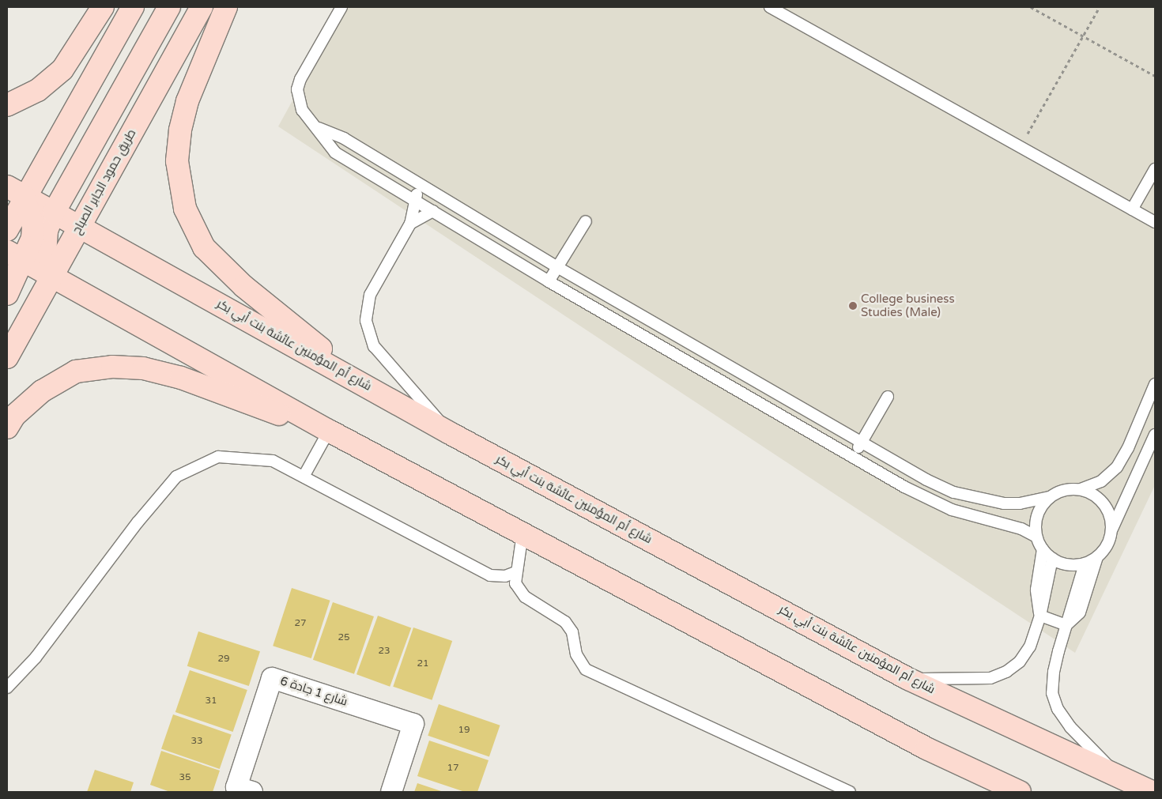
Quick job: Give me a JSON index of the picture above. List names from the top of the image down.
{
  "streets": {
    "main road": ["طريق حمود الجابر الصباح", "شارع أم المؤمنين عائشة بنت أبي بكر"],
    "street": ["شارع 1 جادة 6"]
  },
  "crossings": [
    ["طريق حمود الجابر الصباح", "شارع أم المؤمنين عائشة بنت أبي بكر"]
  ],
  "places": ["College business Studies (Male)"],
  "house_numbers": [
    "27",
    "25",
    "23",
    "29",
    "21",
    "31",
    "19",
    "33",
    "17",
    "35"
  ]
}
